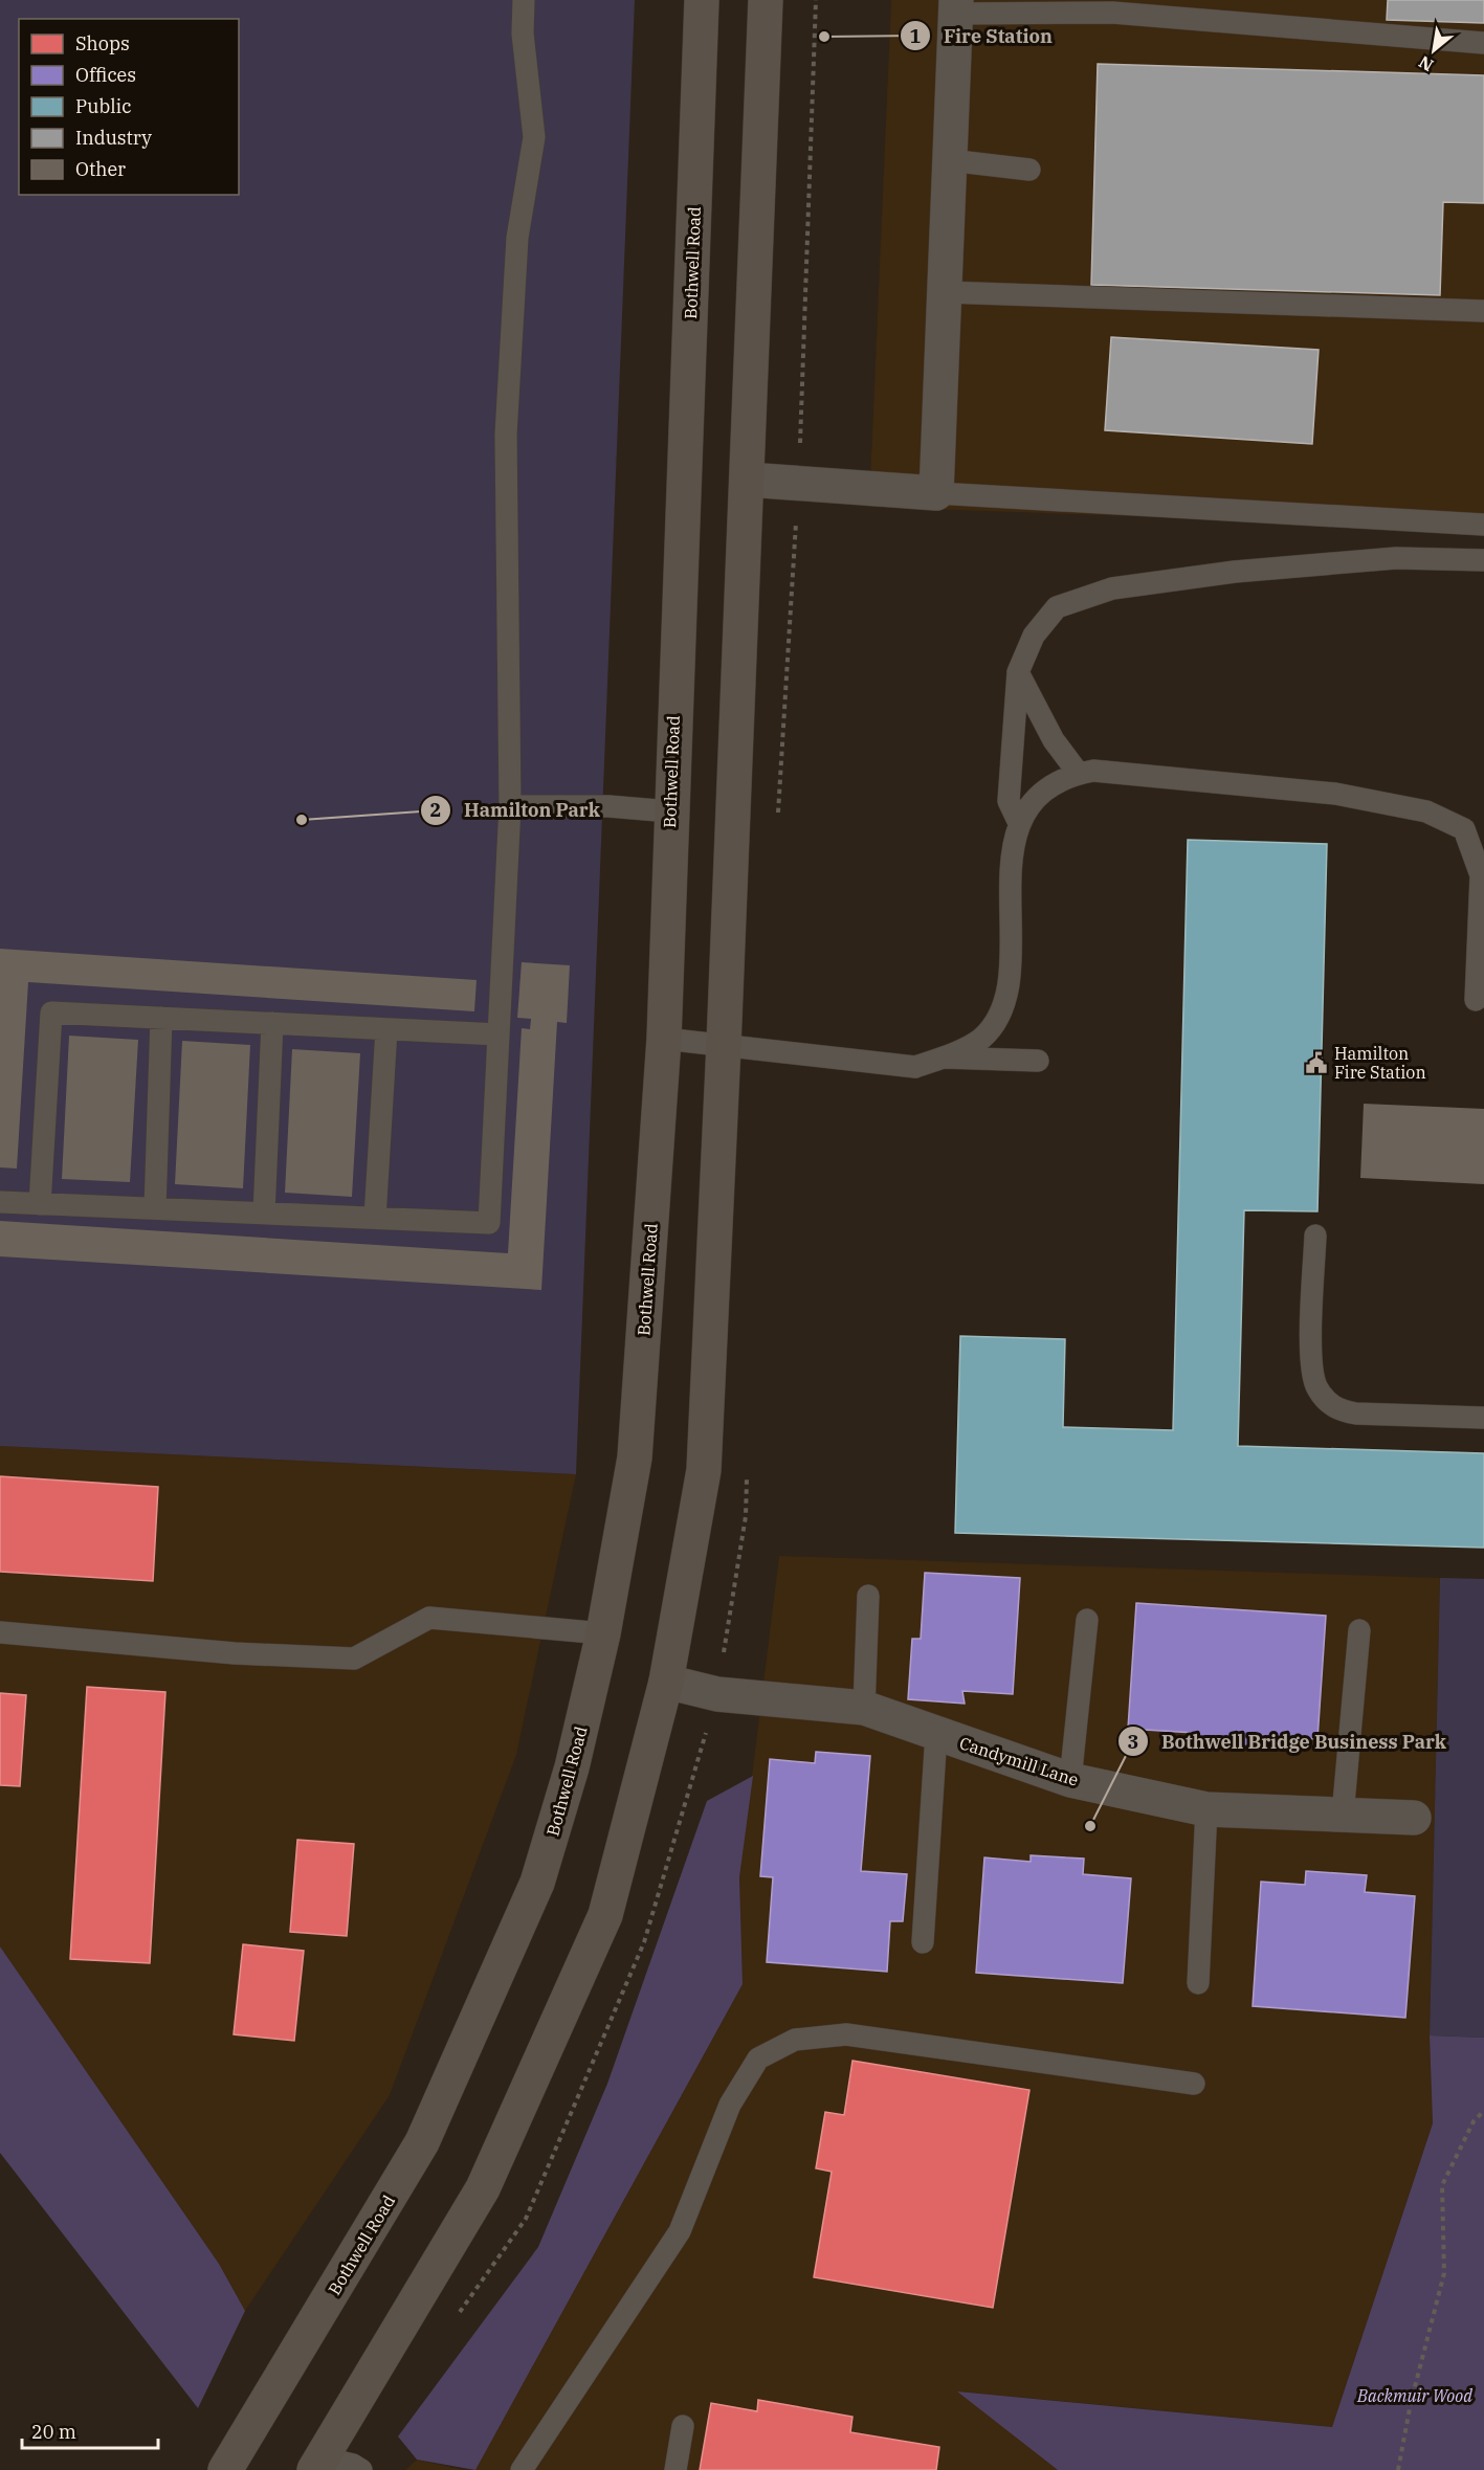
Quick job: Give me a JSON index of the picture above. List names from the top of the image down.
{
  "streets": {
    "main road": ["Bothwell Road"],
    "street": ["Candymill Lane"]
  },
  "parks": ["Backmuir Wood"],
  "places": {
    "other": ["Fire Station", "Hamilton Park", "Bothwell Bridge Business Park"],
    "public building": ["Hamilton Fire Station"]
  },
  "legend": [
    "Shops",
    "Offices",
    "Public",
    "Industry",
    "Other"
  ],
  "scale_bar": "20 m",
  "north": "bottom left"
}
